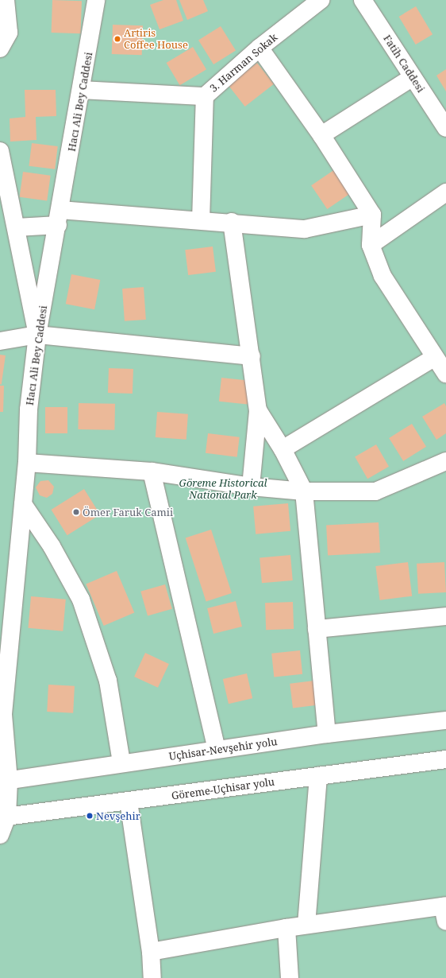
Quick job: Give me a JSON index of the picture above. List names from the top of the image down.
{
  "streets": {
    "street": [
      "3. Harman Sokak",
      "Fatih Caddesi",
      "Hacı Ali Bey Caddesi",
      "Uçhisar-Nevşehir yolu",
      "Göreme-Uçhisar yolu"
    ]
  },
  "crossings": [
    ["Hacı Ali Bey Caddesi", "Uçhisar-Nevşehir yolu"],
    ["Hacı Ali Bey Caddesi", "Göreme-Uçhisar yolu"]
  ],
  "parks": ["Göreme Historical National Park"],
  "places": ["Artiris Coffee House", "Ömer Faruk Camii", "Nevşehir"]
}
